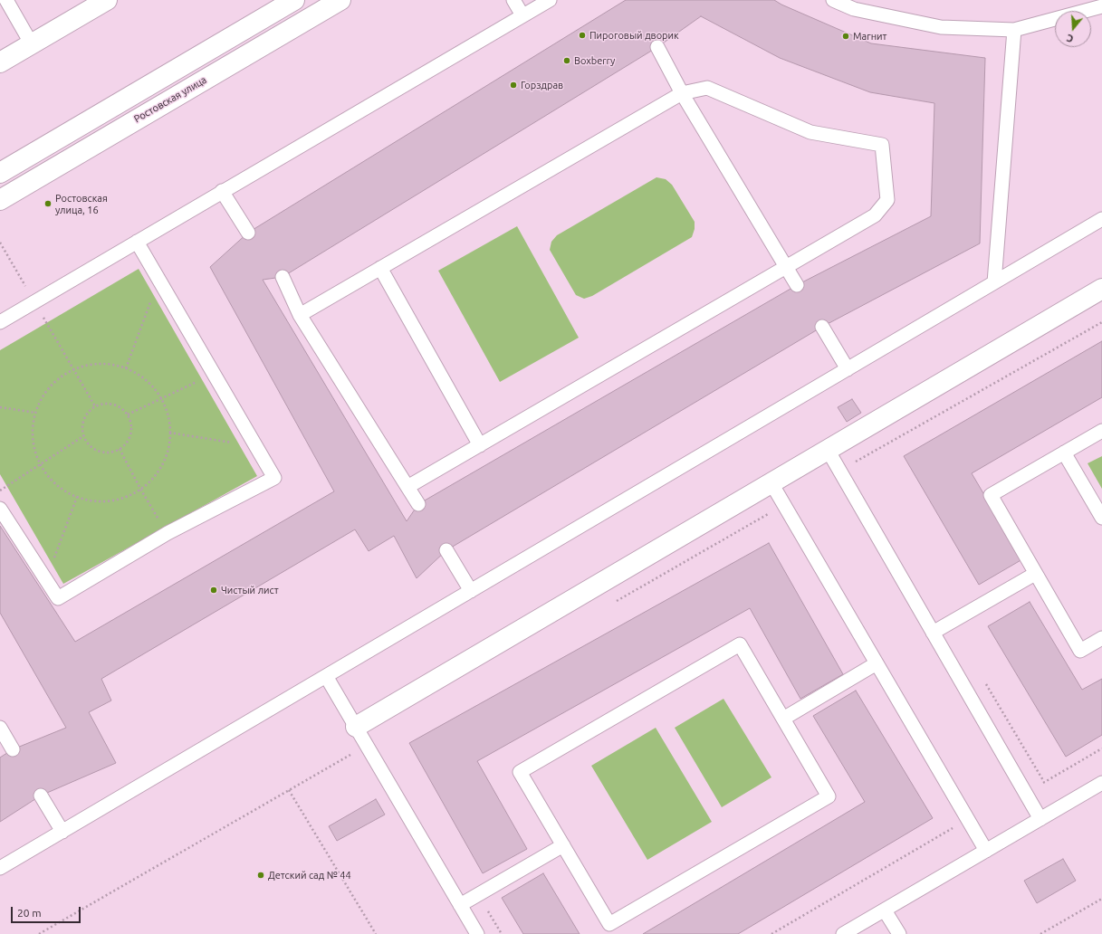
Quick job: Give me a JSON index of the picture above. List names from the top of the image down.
{
  "streets": {
    "street": ["Ростовская улица"]
  },
  "places": [
    "Пироговый дворик",
    "Магнит",
    "Boxberry",
    "Горздрав",
    "Ростовская улица, 16",
    "Чистый лист",
    "Детский сад № 44"
  ],
  "scale_bar": "20 m",
  "north": "bottom"
}
